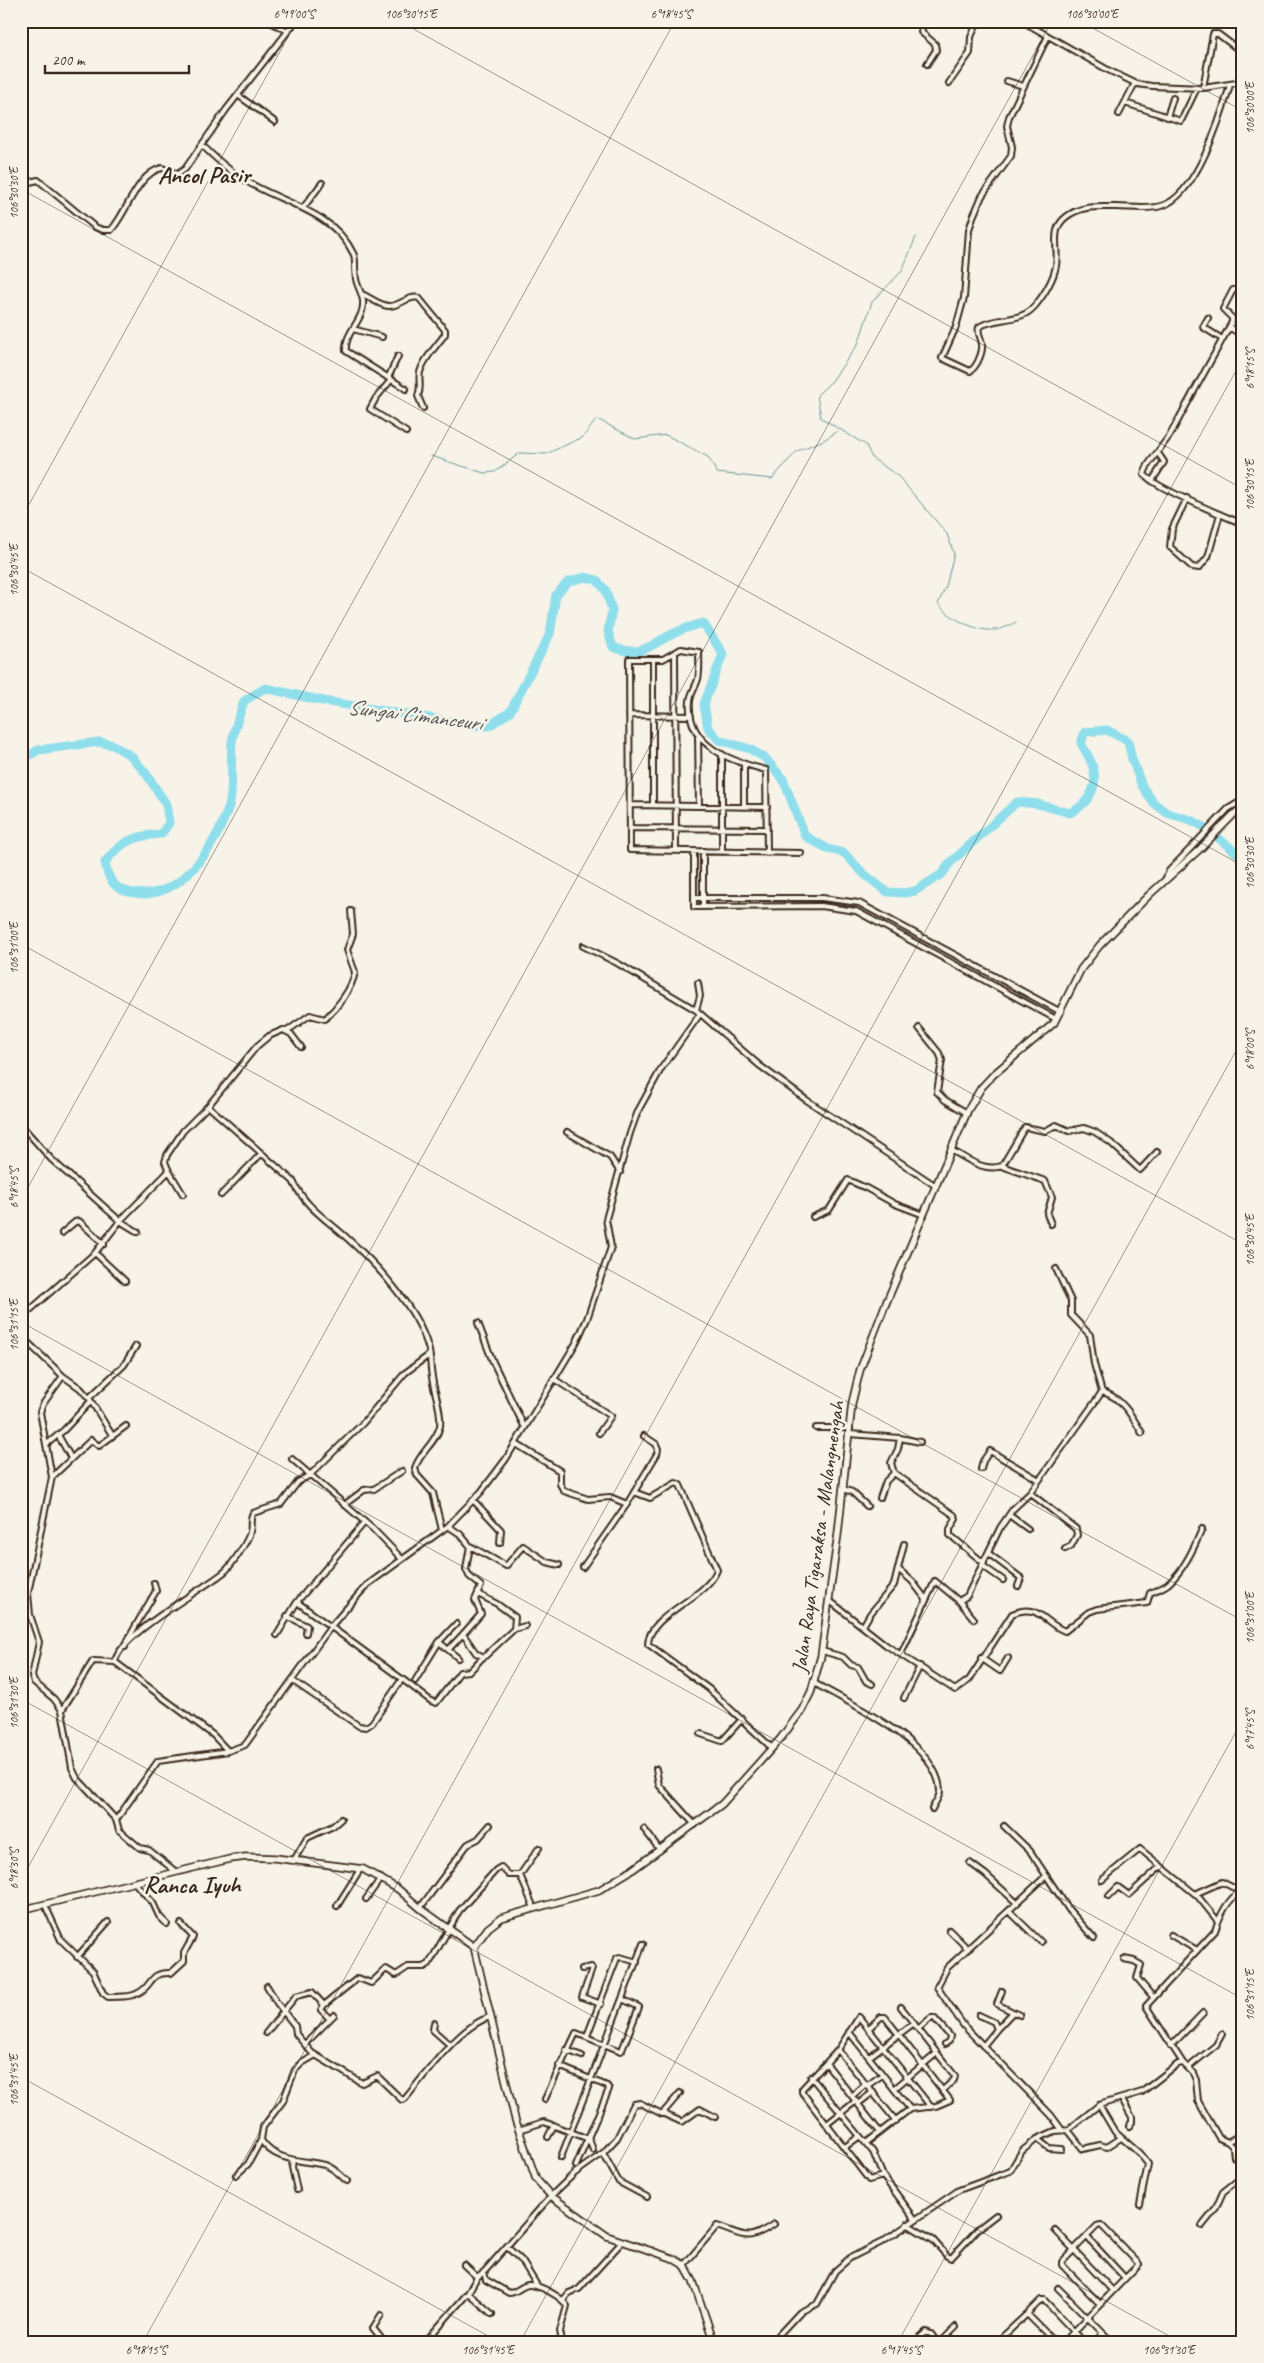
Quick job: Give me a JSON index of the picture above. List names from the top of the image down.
{
  "streets": {
    "main road": ["Jalan Raya Tigaraksa - Malangnengah"]
  },
  "districts": ["Ancol Pasir", "Ranca Iyuh"],
  "water": ["Sungai Cimanceuri"],
  "scale_bar": "200 m",
  "coordinates": [
    "6°19'00\"S",
    "106°30'15\"E",
    "6°18'45\"S",
    "106°30'00\"E",
    "106°30'30\"E",
    "6°18'15\"S",
    "106°30'45\"E",
    "106°31'00\"E",
    "6°18'00\"S",
    "106°31'15\"E",
    "106°31'30\"E",
    "6°17'45\"S",
    "6°18'30\"S",
    "106°31'45\"E"
  ]
}
